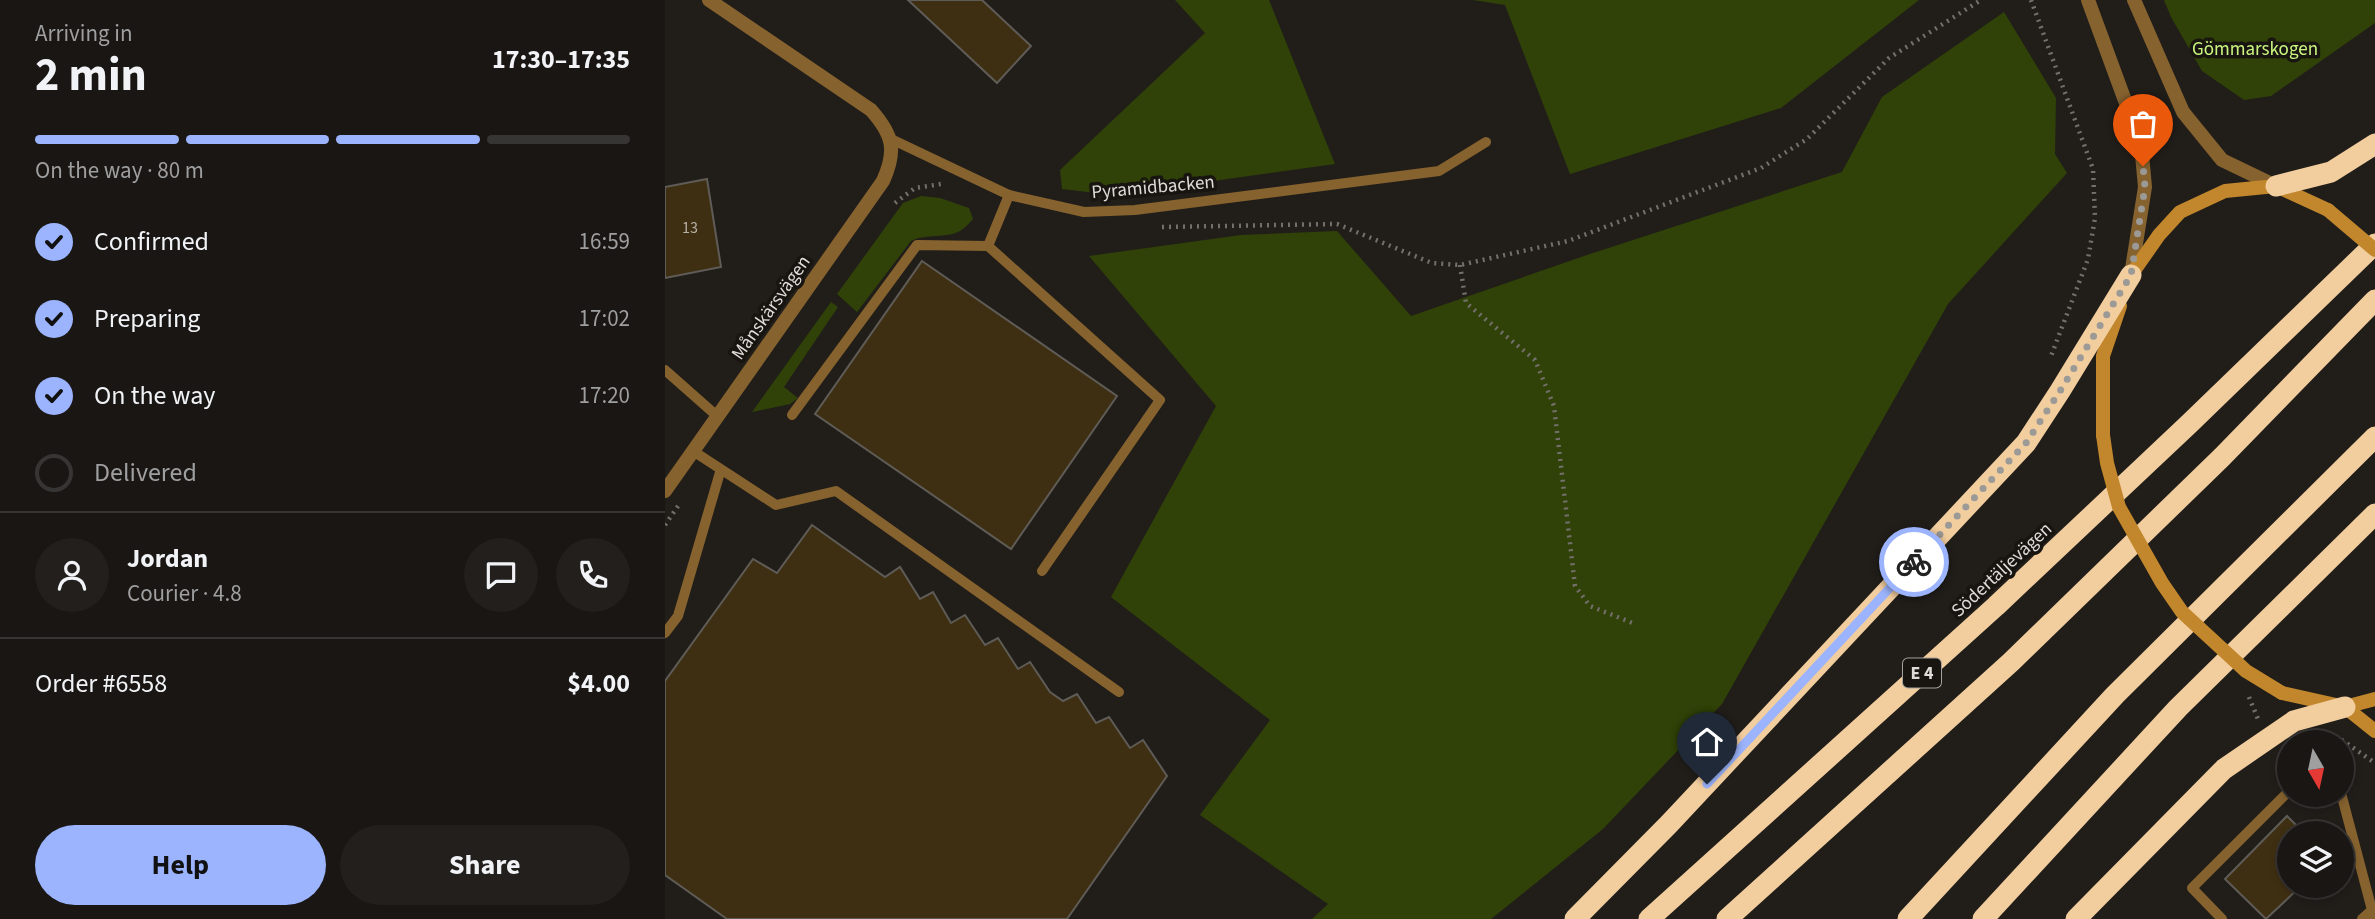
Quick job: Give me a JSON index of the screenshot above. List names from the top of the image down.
{
  "streets": {
    "highway": ["Södertäljevägen", "E 4"],
    "street": ["Månskärsvägen"],
    "lane": ["Pyramidbacken"]
  },
  "crossings": [
    ["Pyramidbacken", "Månskärsvägen"]
  ],
  "parks": ["Gömmarskogen"],
  "house_numbers": ["13"],
  "north": "bottom",
  "page": {
    "heading": ["2 min", "Arriving in", "17:30–17:35"],
    "panel": [
      "Jordan",
      "Courier · 4.8",
      "Order #6558",
      "$4.00"
    ],
    "bar": "On the way · 80 m",
    "list": [
      ["Confirmed", "16:59"],
      ["Preparing", "17:02"],
      ["On the way", "17:20"],
      "Delivered"
    ],
    "buttons": ["Help", "Share"]
  }
}
